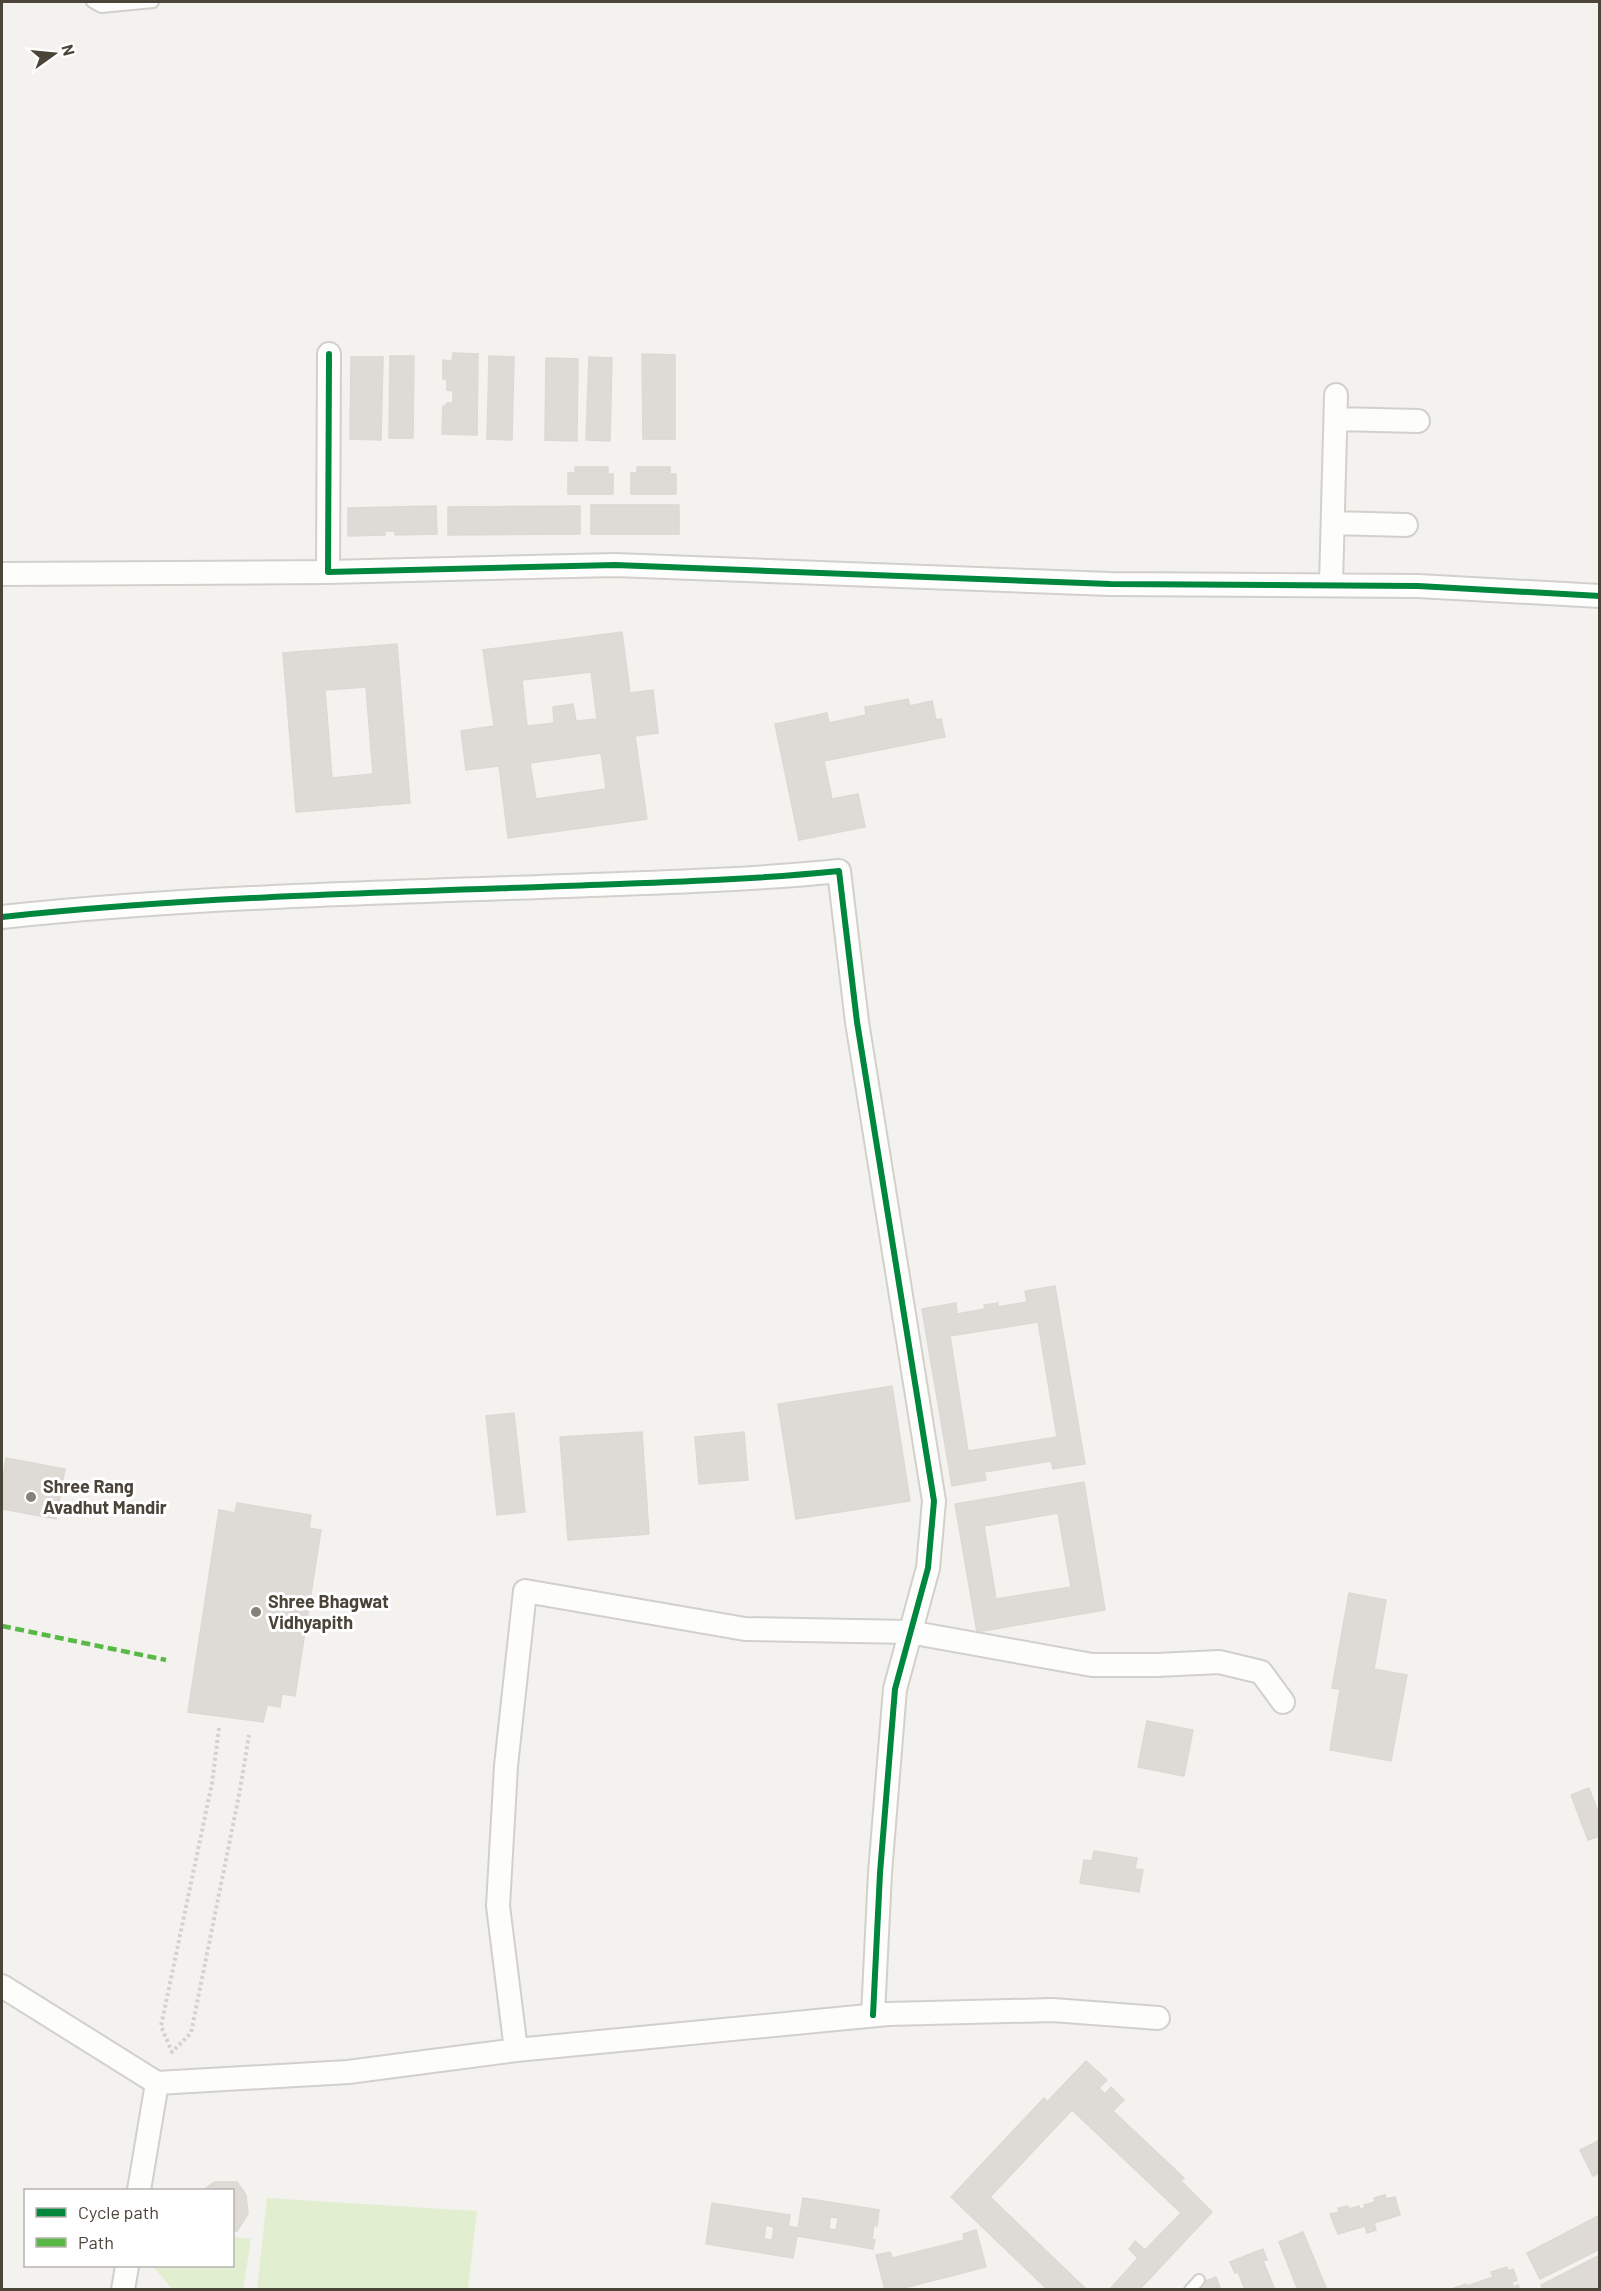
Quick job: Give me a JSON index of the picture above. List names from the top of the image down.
{
  "places": ["Shree Rang Avadhut Mandir", "Shree Bhagwat Vidhyapith"],
  "legend": ["Cycle path", "Path"],
  "north": "right"
}
